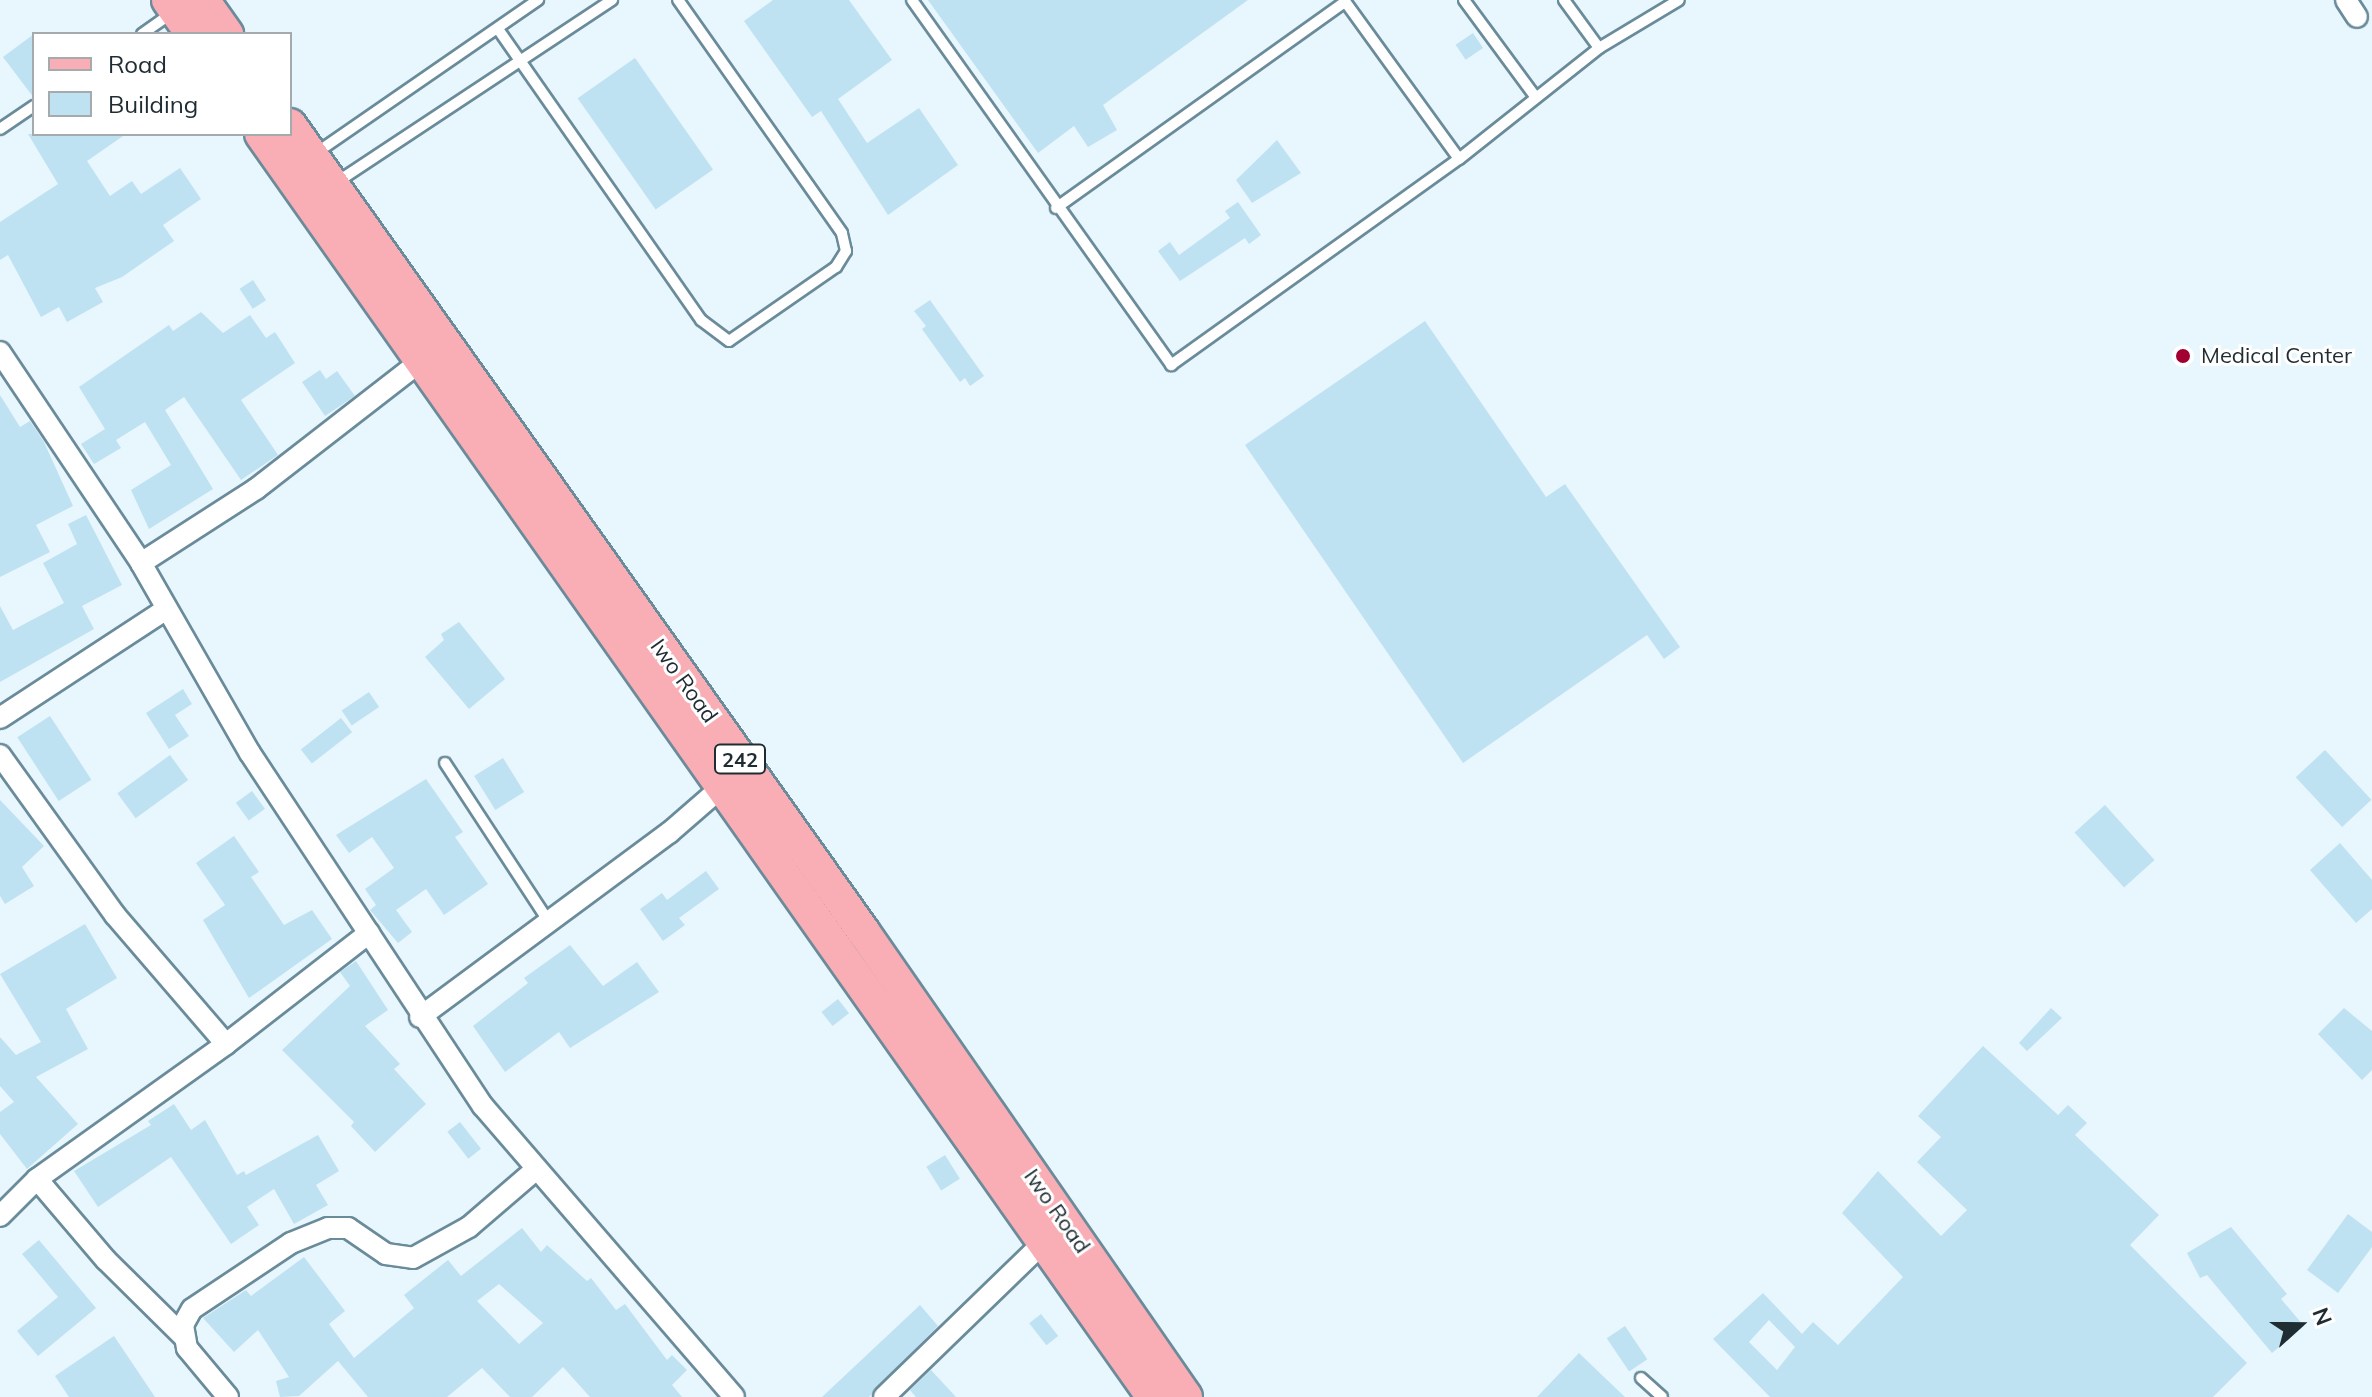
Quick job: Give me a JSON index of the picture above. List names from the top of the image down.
{
  "streets": {
    "main road": ["Iwo Road", "242"]
  },
  "places": ["Medical Center"],
  "legend": ["Road", "Building"],
  "north": "right"
}
